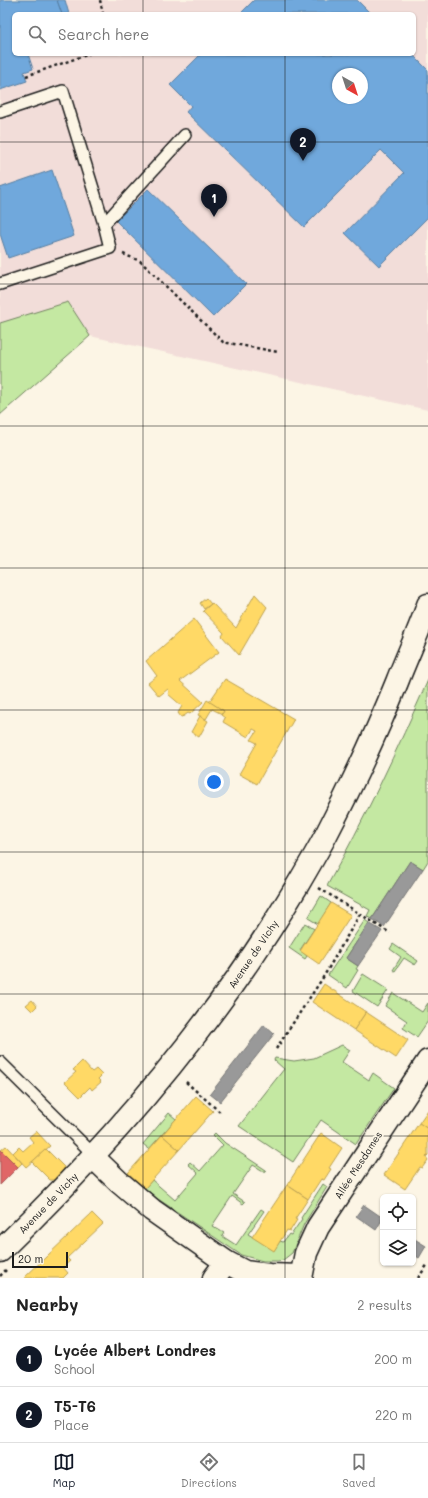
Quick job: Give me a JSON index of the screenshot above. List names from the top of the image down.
{
  "streets": {
    "main road": ["Avenue de Vichy", "Allée Mesdames"]
  },
  "scale_bar": "20 m",
  "north": "bottom right",
  "page": {
    "search": "Search here",
    "pins": ["2", "1"],
    "scale": "20 m",
    "heading": ["Nearby", "2 results"],
    "list": [
      {
        "mark": "1",
        "name": "Lycée Albert Londres",
        "note": "School",
        "value": "200 m"
      },
      {
        "mark": "2",
        "name": "T5-T6",
        "note": "Place",
        "value": "220 m"
      }
    ],
    "nav": ["Map", "Directions", "Saved"]
  }
}
